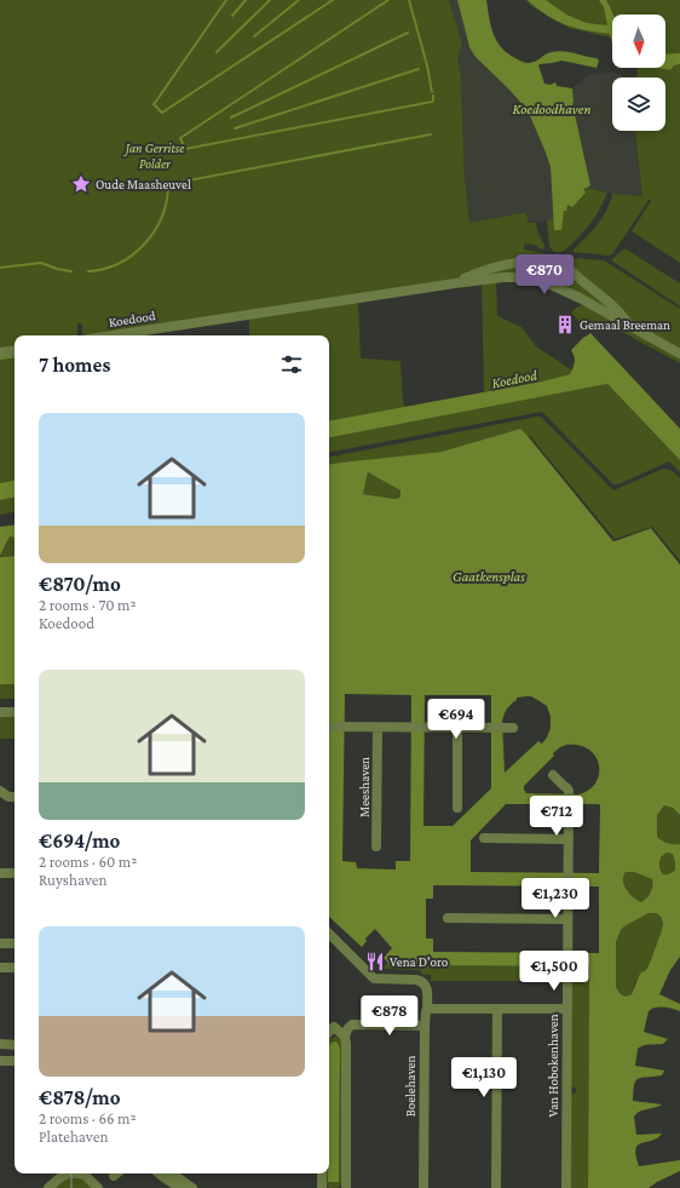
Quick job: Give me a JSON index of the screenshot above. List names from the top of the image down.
{
  "streets": {
    "street": [
      "Koedood",
      "Meeshaven",
      "Van Hobokenhaven",
      "Boelehaven"
    ]
  },
  "water": ["Koedoodhaven", "Koedood", "Gaatkensplas"],
  "parks": ["Jan Gerritse Polder"],
  "places": {
    "place": ["Oude Maasheuvel"],
    "building": ["Gemaal Breeman"],
    "restaurant": ["Vena D'oro"]
  },
  "north": "bottom",
  "page": {
    "price": [
      "€870",
      "€694",
      "€712",
      "€1,230",
      "€1,500",
      "€878",
      "€1,130"
    ],
    "heading": "7 homes",
    "list": [
      {
        "name": "€870/mo",
        "note": "2 rooms · 70 m² · Koedood"
      },
      {
        "name": "€694/mo",
        "note": "2 rooms · 60 m² · Ruyshaven"
      },
      {
        "name": "€878/mo",
        "note": "2 rooms · 66 m² · Platehaven"
      }
    ]
  }
}
